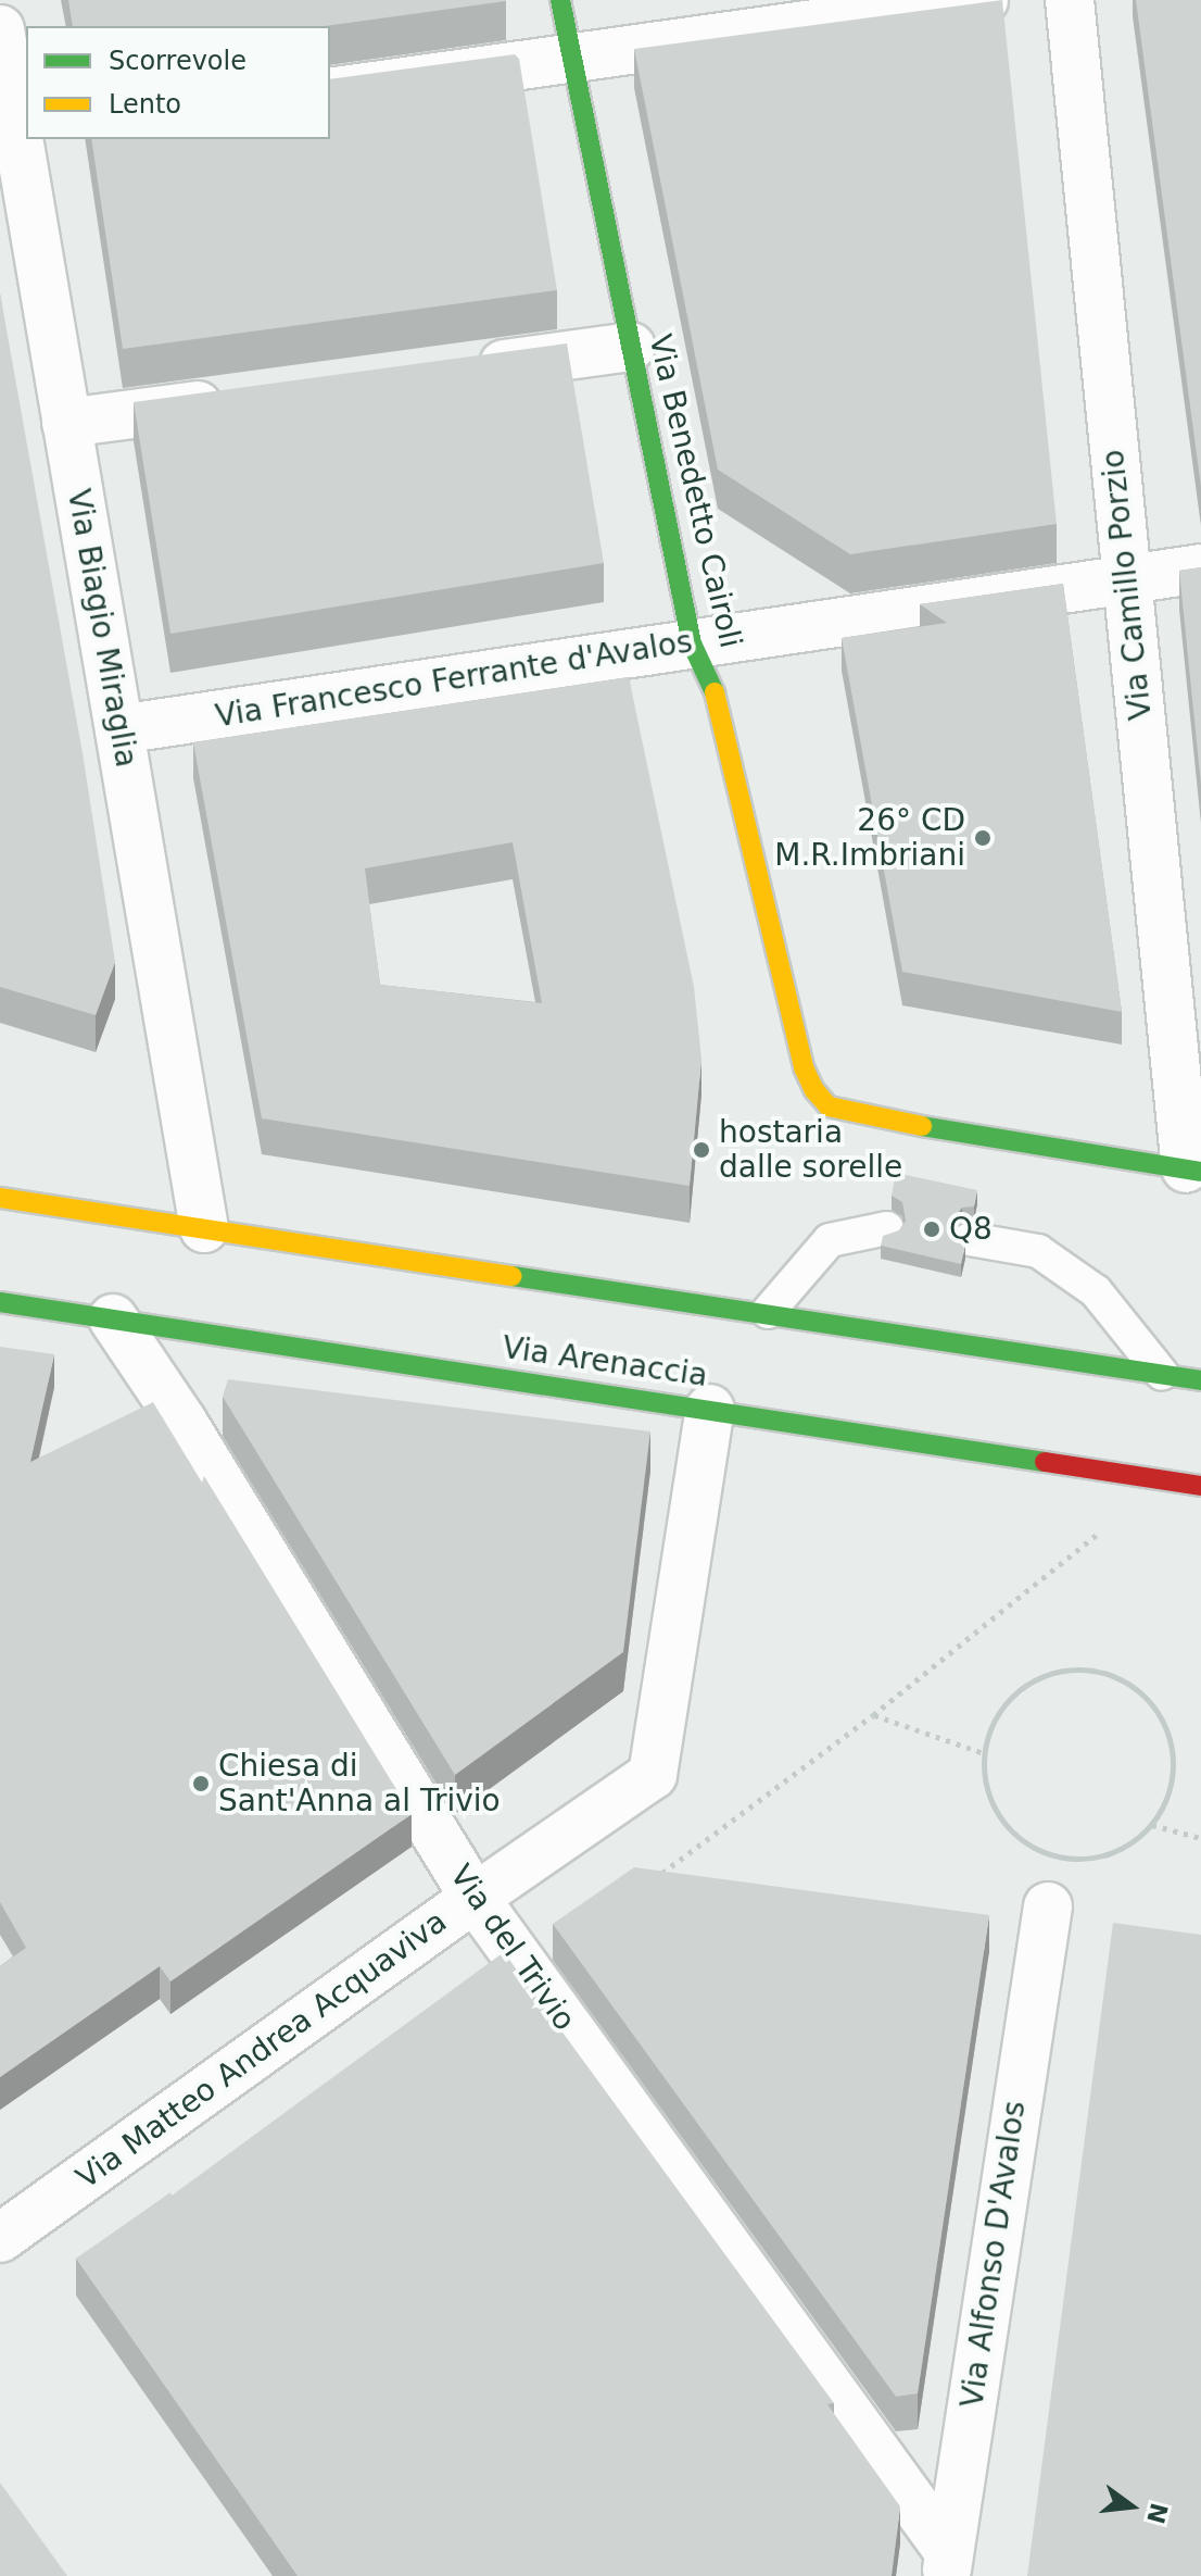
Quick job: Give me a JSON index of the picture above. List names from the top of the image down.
{
  "streets": {
    "main road": ["Via Benedetto Cairoli", "Via Arenaccia"],
    "street": [
      "Via Camillo Porzio",
      "Via Biagio Miraglia",
      "Via Francesco Ferrante d'Avalos",
      "Via del Trivio",
      "Via Matteo Andrea Acquaviva",
      "Via Alfonso D'Avalos"
    ]
  },
  "crossings": [
    ["Via Benedetto Cairoli", "Via Camillo Porzio"],
    ["Via Benedetto Cairoli", "Via Francesco Ferrante d'Avalos"],
    ["Via Camillo Porzio", "Via Francesco Ferrante d'Avalos"],
    ["Via Biagio Miraglia", "Via Francesco Ferrante d'Avalos"],
    ["Via Arenaccia", "Via del Trivio"],
    ["Via Arenaccia", "Via Matteo Andrea Acquaviva"],
    ["Via del Trivio", "Via Matteo Andrea Acquaviva"],
    ["Via del Trivio", "Via Alfonso D'Avalos"]
  ],
  "places": [
    "26° CD M.R.Imbriani",
    "hostaria dalle sorelle",
    "Q8",
    "Chiesa di Sant'Anna al Trivio"
  ],
  "legend": ["Scorrevole", "Lento"],
  "north": "right"
}
